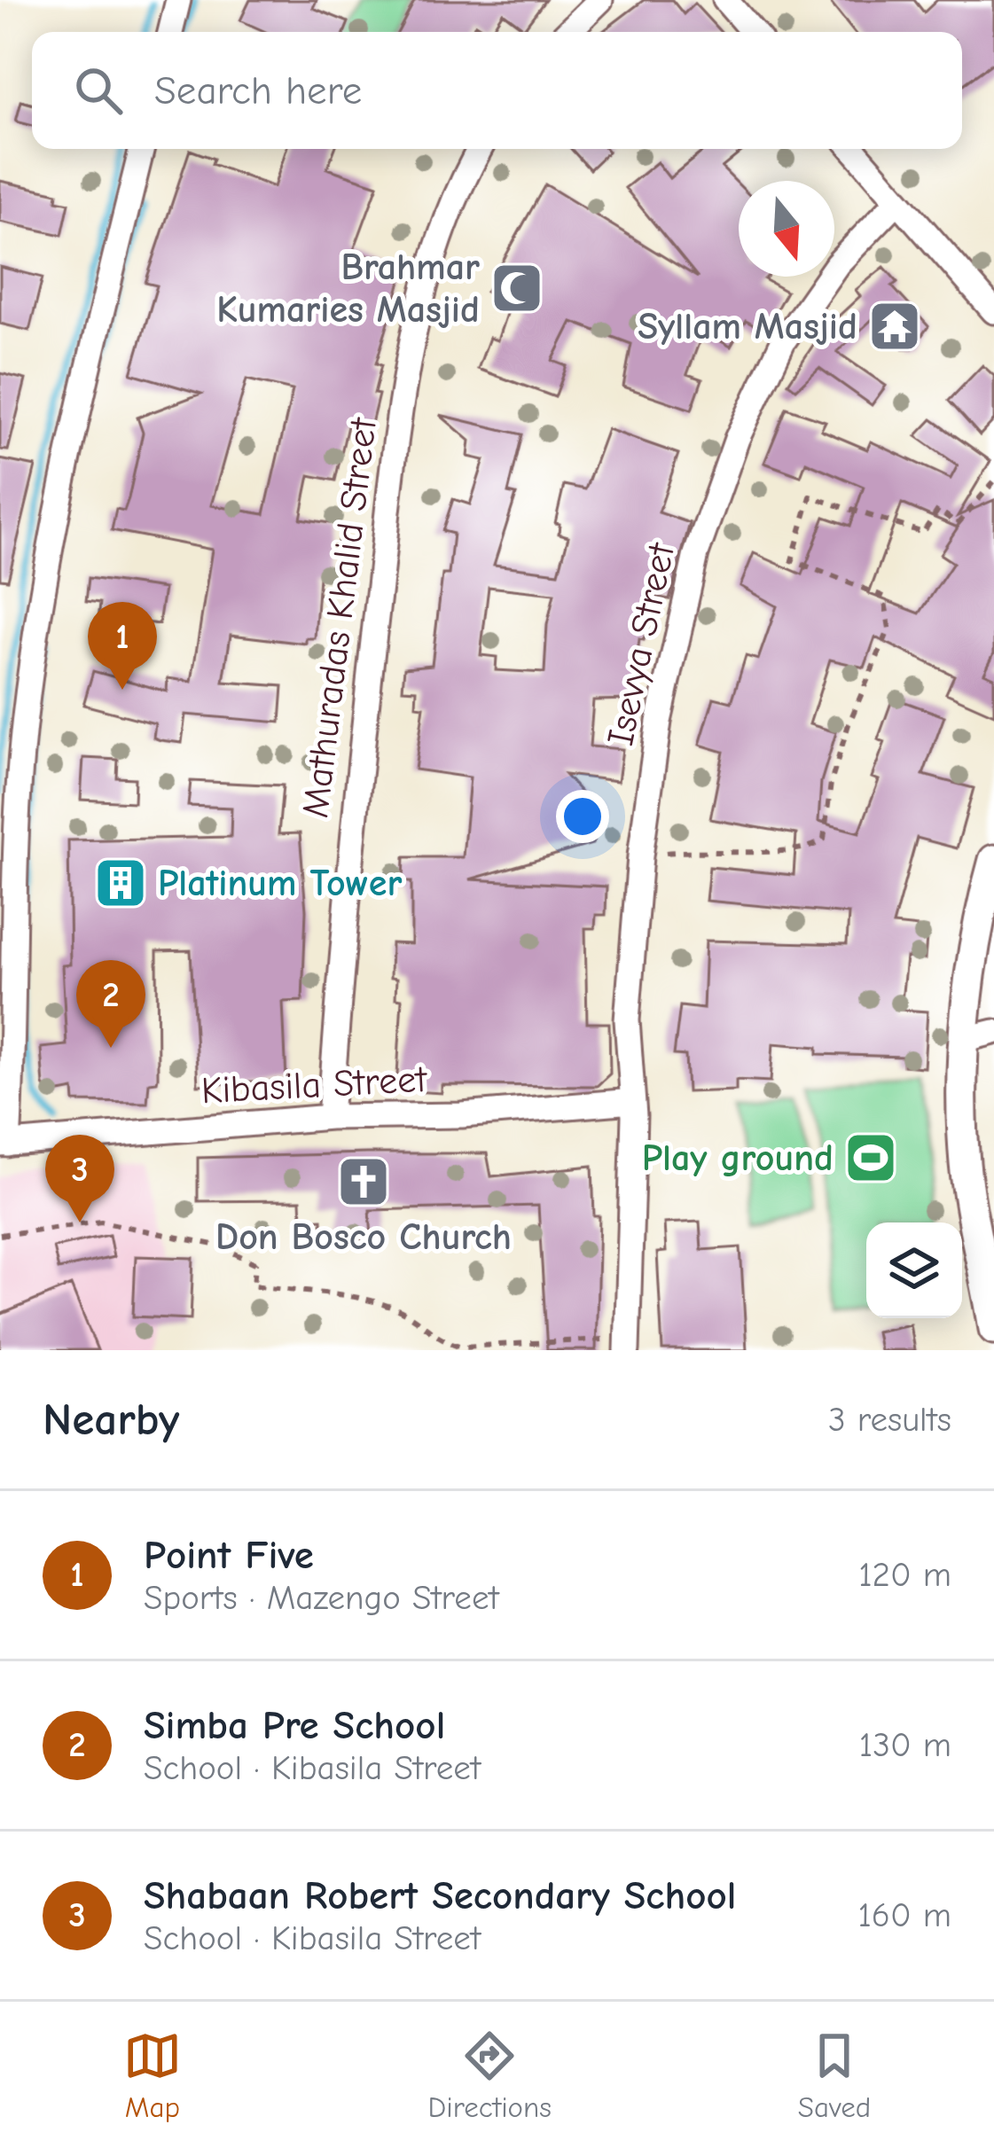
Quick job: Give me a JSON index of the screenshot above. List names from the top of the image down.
{
  "streets": {
    "street": ["Mathuradas Khalid Street", "Isevya Street", "Kibasila Street"]
  },
  "crossings": [
    ["Mathuradas Khalid Street", "Kibasila Street"],
    ["Isevya Street", "Kibasila Street"]
  ],
  "places": {
    "mosque": ["Brahmar Kumaries Masjid"],
    "temple": ["Syllam Masjid"],
    "building": ["Platinum Tower"],
    "sports": ["Play ground"],
    "church": ["Don Bosco Church"]
  },
  "north": "bottom",
  "page": {
    "search": "Search here",
    "pins": ["1", "2", "3"],
    "heading": ["Nearby", "3 results"],
    "list": [
      {
        "mark": "1",
        "name": "Point Five",
        "note": "Sports · Mazengo Street",
        "value": "120 m"
      },
      {
        "mark": "2",
        "name": "Simba Pre School",
        "note": "School · Kibasila Street",
        "value": "130 m"
      },
      {
        "mark": "3",
        "name": "Shabaan Robert Secondary School",
        "note": "School · Kibasila Street",
        "value": "160 m"
      }
    ],
    "nav": ["Map", "Directions", "Saved"]
  }
}
